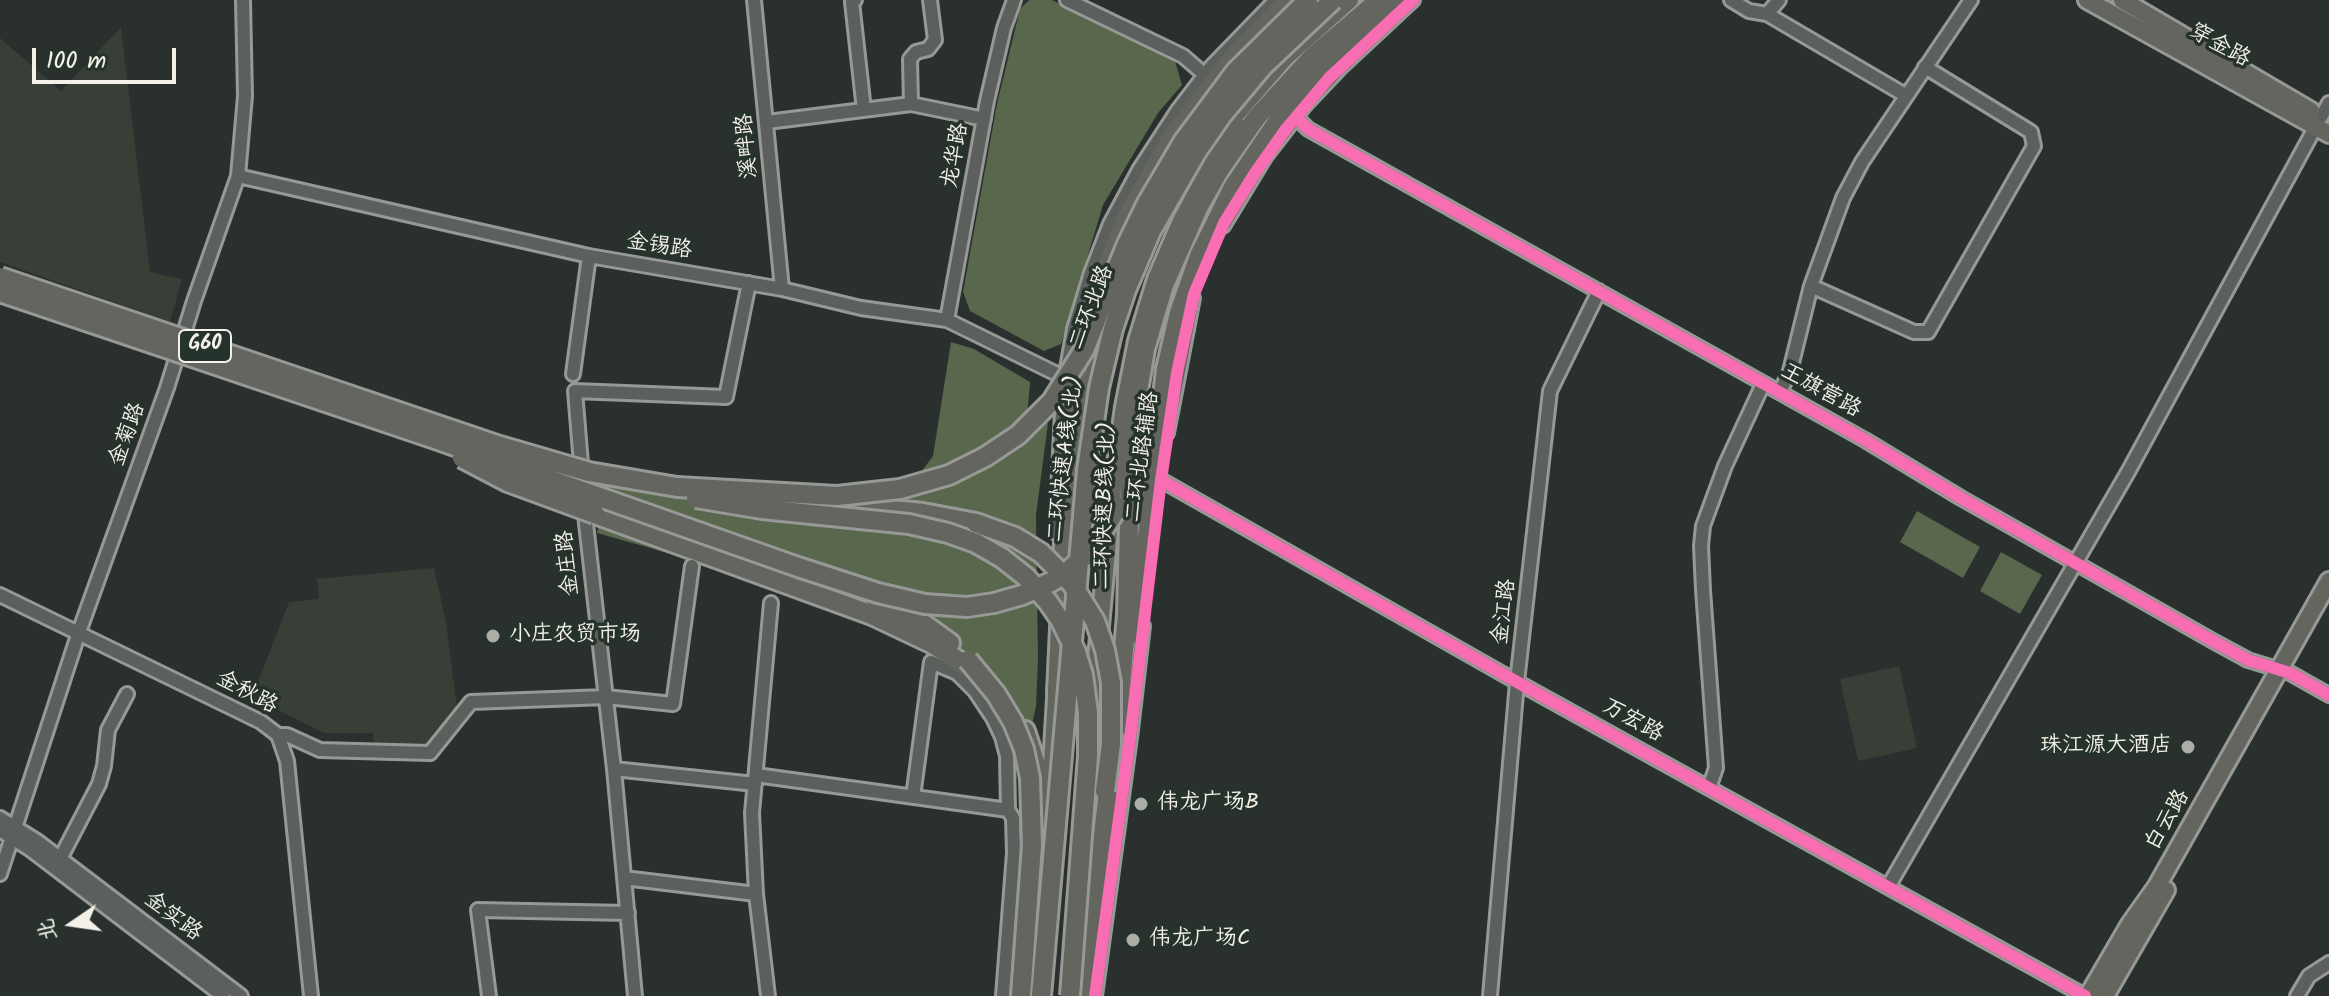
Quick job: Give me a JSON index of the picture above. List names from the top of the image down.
{
  "streets": {
    "highway": ["G60", "二环快速A线(北)", "二环快速B线(北)"],
    "main road": ["穿金路", "二环北路", "白云路"],
    "street": [
      "溪畔路",
      "龙华路",
      "金锡路",
      "王旗营路",
      "金菊路",
      "二环北路辅路",
      "金庄路",
      "金江路",
      "金秋路",
      "万宏路",
      "金实路"
    ]
  },
  "crossings": [
    ["溪畔路", "金锡路"],
    ["龙华路", "金锡路"],
    ["金锡路", "金菊路"],
    ["金锡路", "金庄路"],
    ["王旗营路", "二环北路辅路"],
    ["王旗营路", "金江路"],
    ["王旗营路", "白云路"],
    ["金菊路", "金秋路"],
    ["金菊路", "金实路"],
    ["二环北路辅路", "万宏路"],
    ["金江路", "万宏路"],
    ["万宏路", "白云路"]
  ],
  "places": [
    "小庄农贸市场",
    "珠江源大酒店",
    "伟龙广场B",
    "伟龙广场C"
  ],
  "scale_bar": "100 m",
  "north": "left"
}
